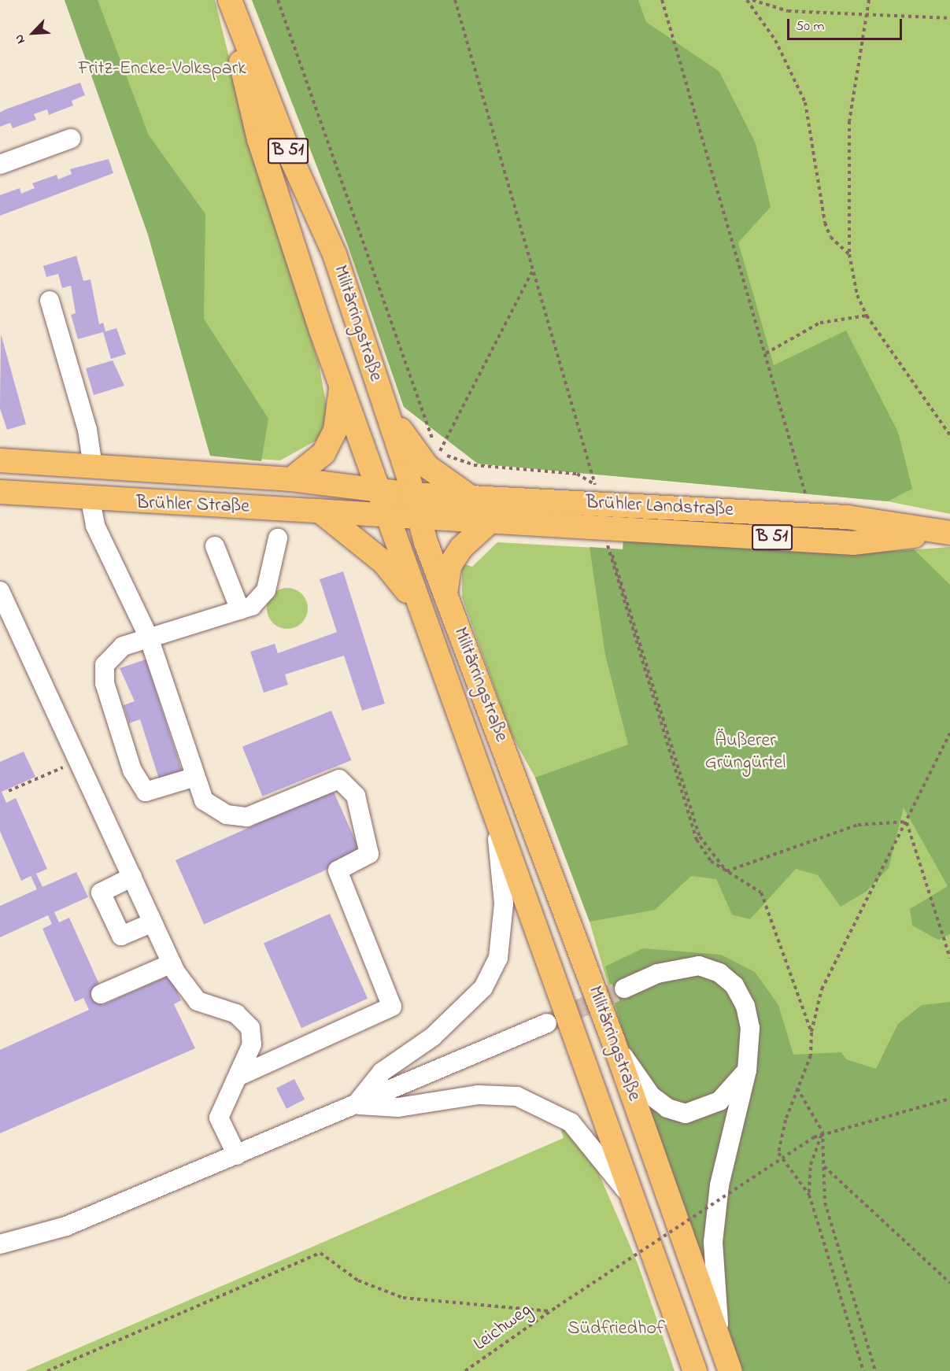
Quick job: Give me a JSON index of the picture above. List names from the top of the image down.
{
  "streets": {
    "main road": [
      "B 51",
      "Militärringstraße",
      "Brühler Straße",
      "Brühler Landstraße"
    ],
    "path": ["Leichweg"]
  },
  "crossings": [
    ["B 51", "Militärringstraße"],
    ["B 51", "Brühler Straße"],
    ["B 51", "Brühler Landstraße"],
    ["Militärringstraße", "Brühler Straße"],
    ["Militärringstraße", "Brühler Landstraße"],
    ["Brühler Straße", "Brühler Landstraße"]
  ],
  "parks": ["Fritz-Encke-Volkspark", "Äußerer Grüngürtel", "Südfriedhof"],
  "scale_bar": "50 m",
  "north": "bottom left"
}
